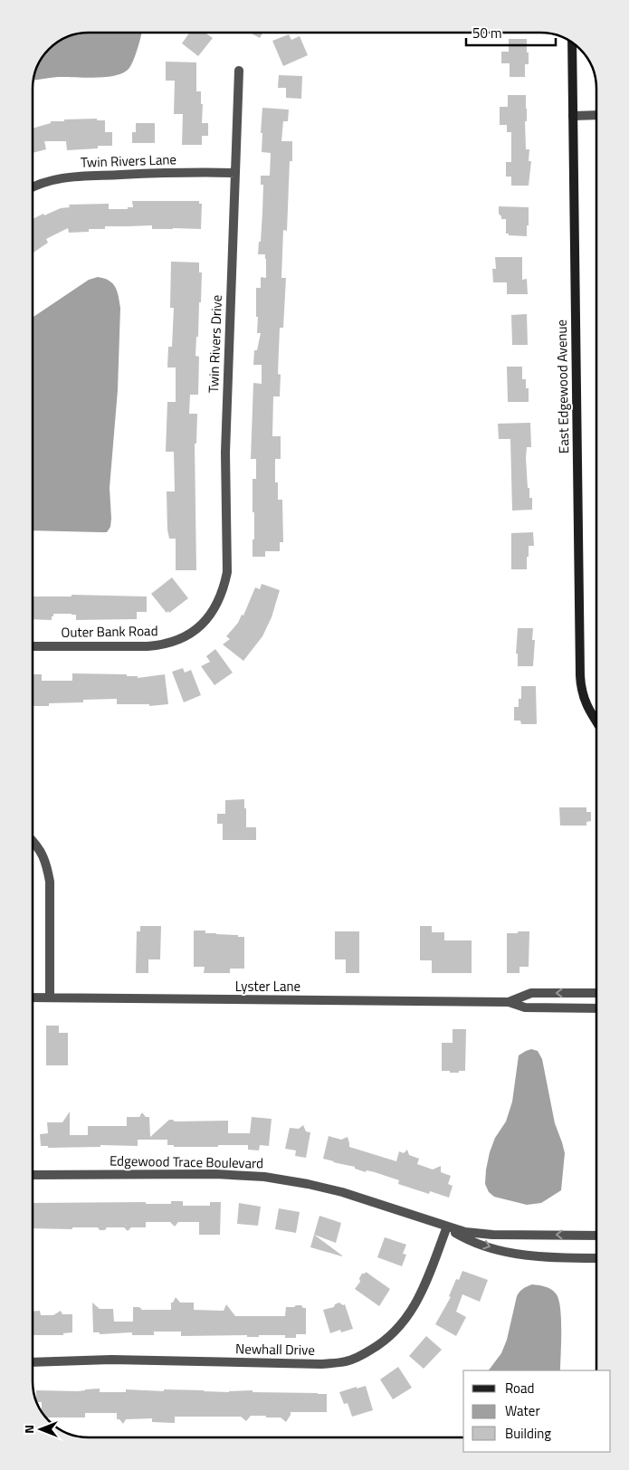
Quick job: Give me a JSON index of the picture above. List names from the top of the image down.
{
  "streets": {
    "main road": ["East Edgewood Avenue"],
    "street": [
      "Twin Rivers Lane",
      "Twin Rivers Drive",
      "Outer Bank Road",
      "Lyster Lane",
      "Edgewood Trace Boulevard",
      "Newhall Drive"
    ]
  },
  "crossings": [
    ["Twin Rivers Lane", "Twin Rivers Drive"],
    ["Twin Rivers Drive", "Outer Bank Road"],
    ["Edgewood Trace Boulevard", "Newhall Drive"]
  ],
  "legend": ["Road", "Water", "Building"],
  "scale_bar": "50 m",
  "north": "left"
}
